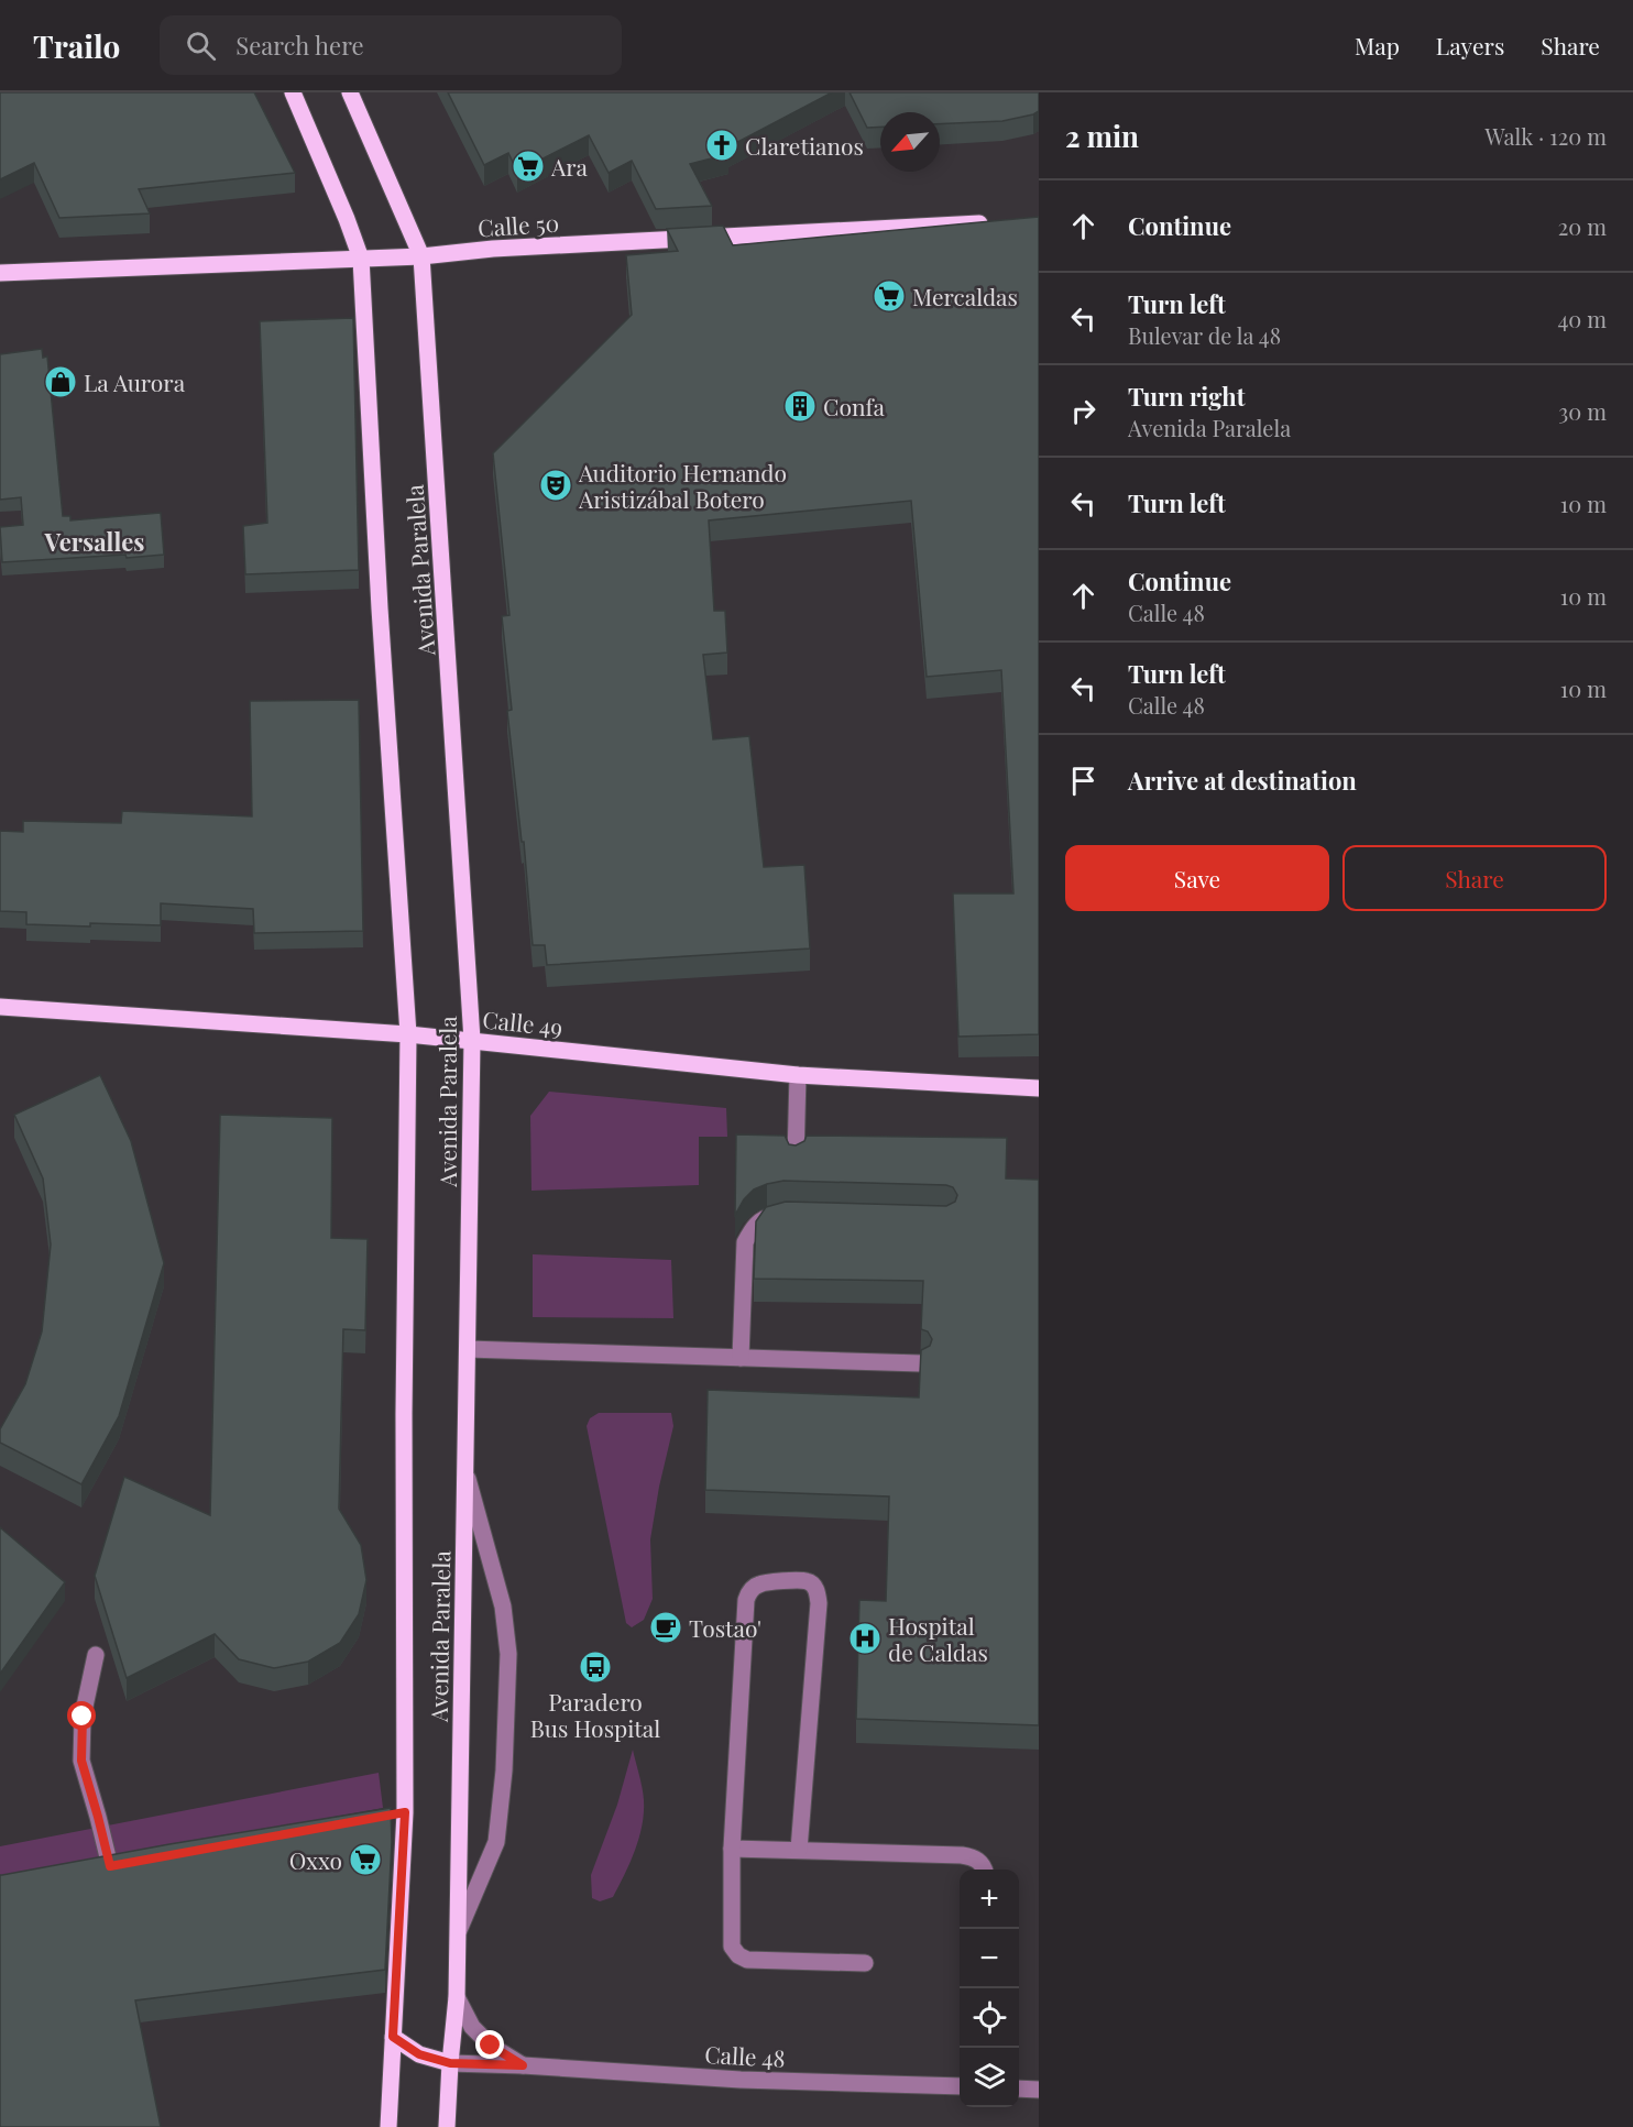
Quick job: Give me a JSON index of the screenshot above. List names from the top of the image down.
{
  "streets": {
    "main road": ["Calle 50", "Avenida Paralela", "Calle 49"],
    "street": ["Calle 48"]
  },
  "crossings": [
    ["Calle 50", "Avenida Paralela"],
    ["Avenida Paralela", "Calle 49"],
    ["Avenida Paralela", "Calle 48"]
  ],
  "districts": ["Versalles"],
  "places": {
    "church": ["Claretianos"],
    "supermarket": ["Ara", "Mercaldas", "Oxxo"],
    "shop": ["La Aurora"],
    "building": ["Confa"],
    "theatre": ["Auditorio Hernando Aristizábal Botero"],
    "cafe": ["Tostao'"],
    "hospital": ["Hospital de Caldas"],
    "bus stop": ["Paradero Bus Hospital"]
  },
  "north": "bottom left",
  "page": {
    "header": "Trailo",
    "search": "Search here",
    "nav": ["Map", "Layers", "Share"],
    "heading": ["2 min", "Walk · 120 m"],
    "list": [
      ["Continue", "20 m"],
      ["Turn left", "Bulevar de la 48", "40 m"],
      ["Turn right", "Avenida Paralela", "30 m"],
      ["Turn left", "10 m"],
      ["Continue", "Calle 48", "10 m"],
      ["Turn left", "Calle 48", "10 m"],
      "Arrive at destination"
    ],
    "buttons": ["Save", "Share"],
    "map_buttons": ["+", "−"]
  }
}
